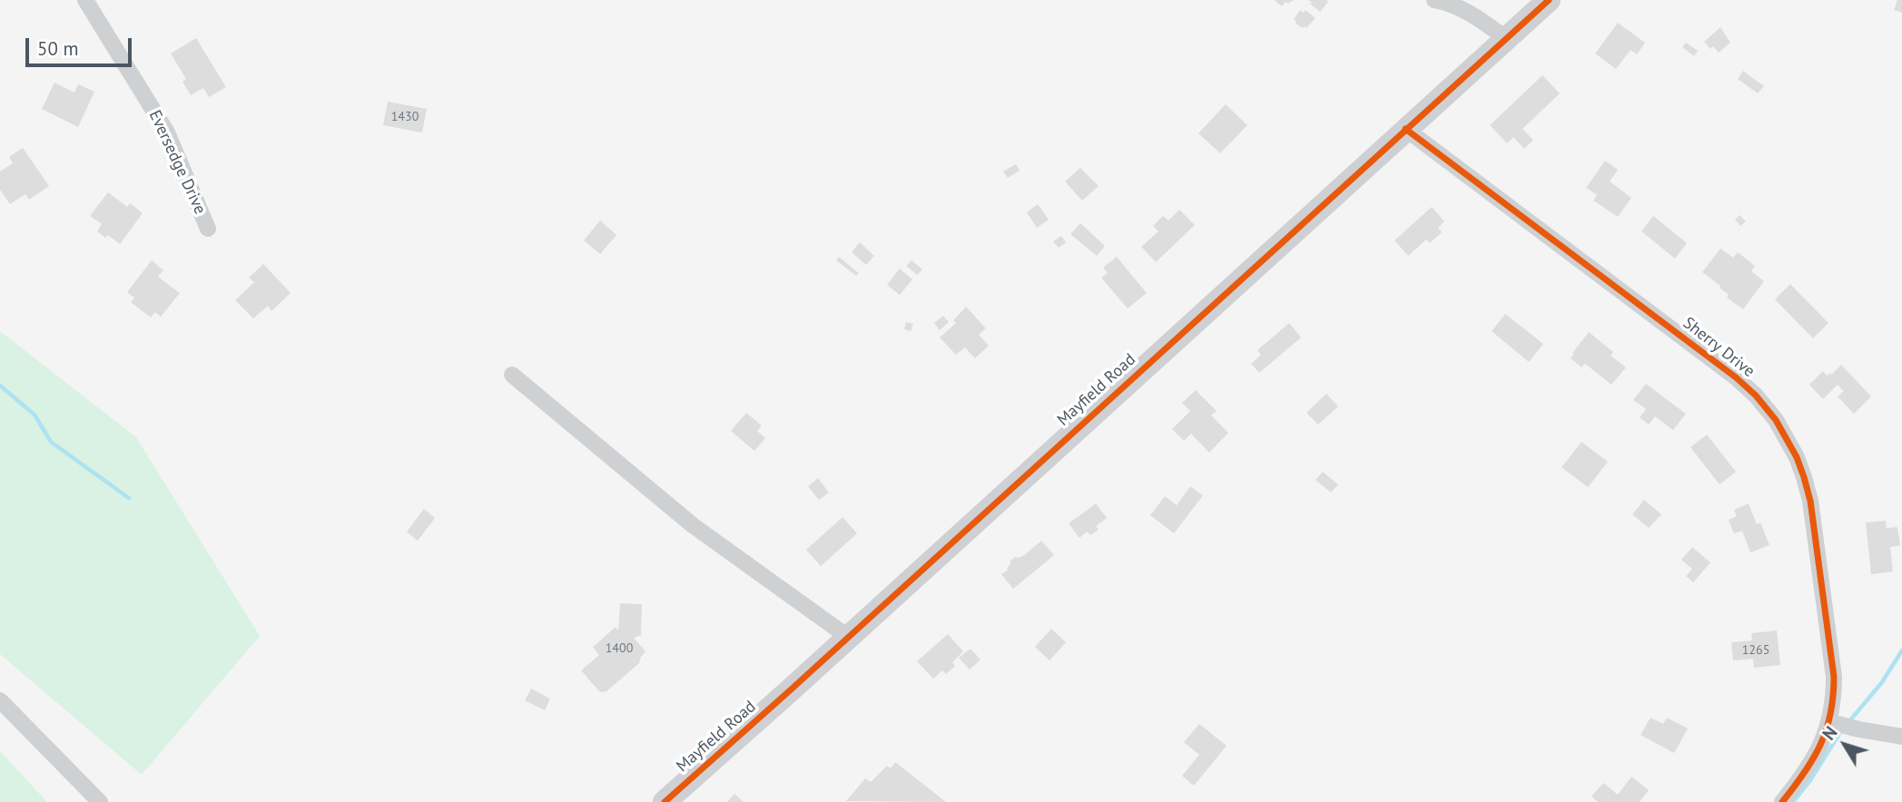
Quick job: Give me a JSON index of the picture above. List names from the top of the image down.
{
  "streets": {
    "street": ["Eversedge Drive", "Sherry Drive", "Mayfield Road"]
  },
  "crossings": [
    ["Sherry Drive", "Mayfield Road"]
  ],
  "house_numbers": ["1430", "1400", "1265"],
  "scale_bar": "50 m",
  "north": "top left"
}
